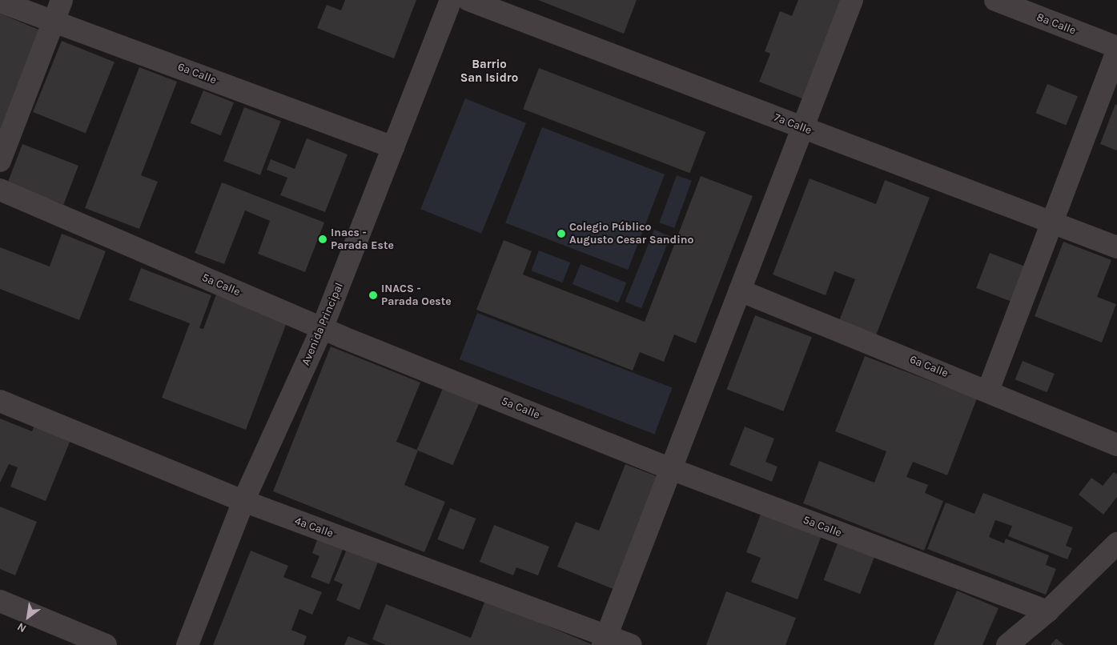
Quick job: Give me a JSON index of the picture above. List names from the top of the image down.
{
  "streets": {
    "street": [
      "8a Calle",
      "6a Calle",
      "7a Calle",
      "5a Calle",
      "Avenida Principal",
      "4a Calle"
    ]
  },
  "crossings": [
    ["6a Calle", "Avenida Principal"],
    ["5a Calle", "Avenida Principal"],
    ["Avenida Principal", "4a Calle"]
  ],
  "districts": ["Barrio San Isidro"],
  "places": ["Colegio Público Augusto Cesar Sandino", "Inacs - Parada Este", "INACS - Parada Oeste"],
  "north": "bottom left"
}
